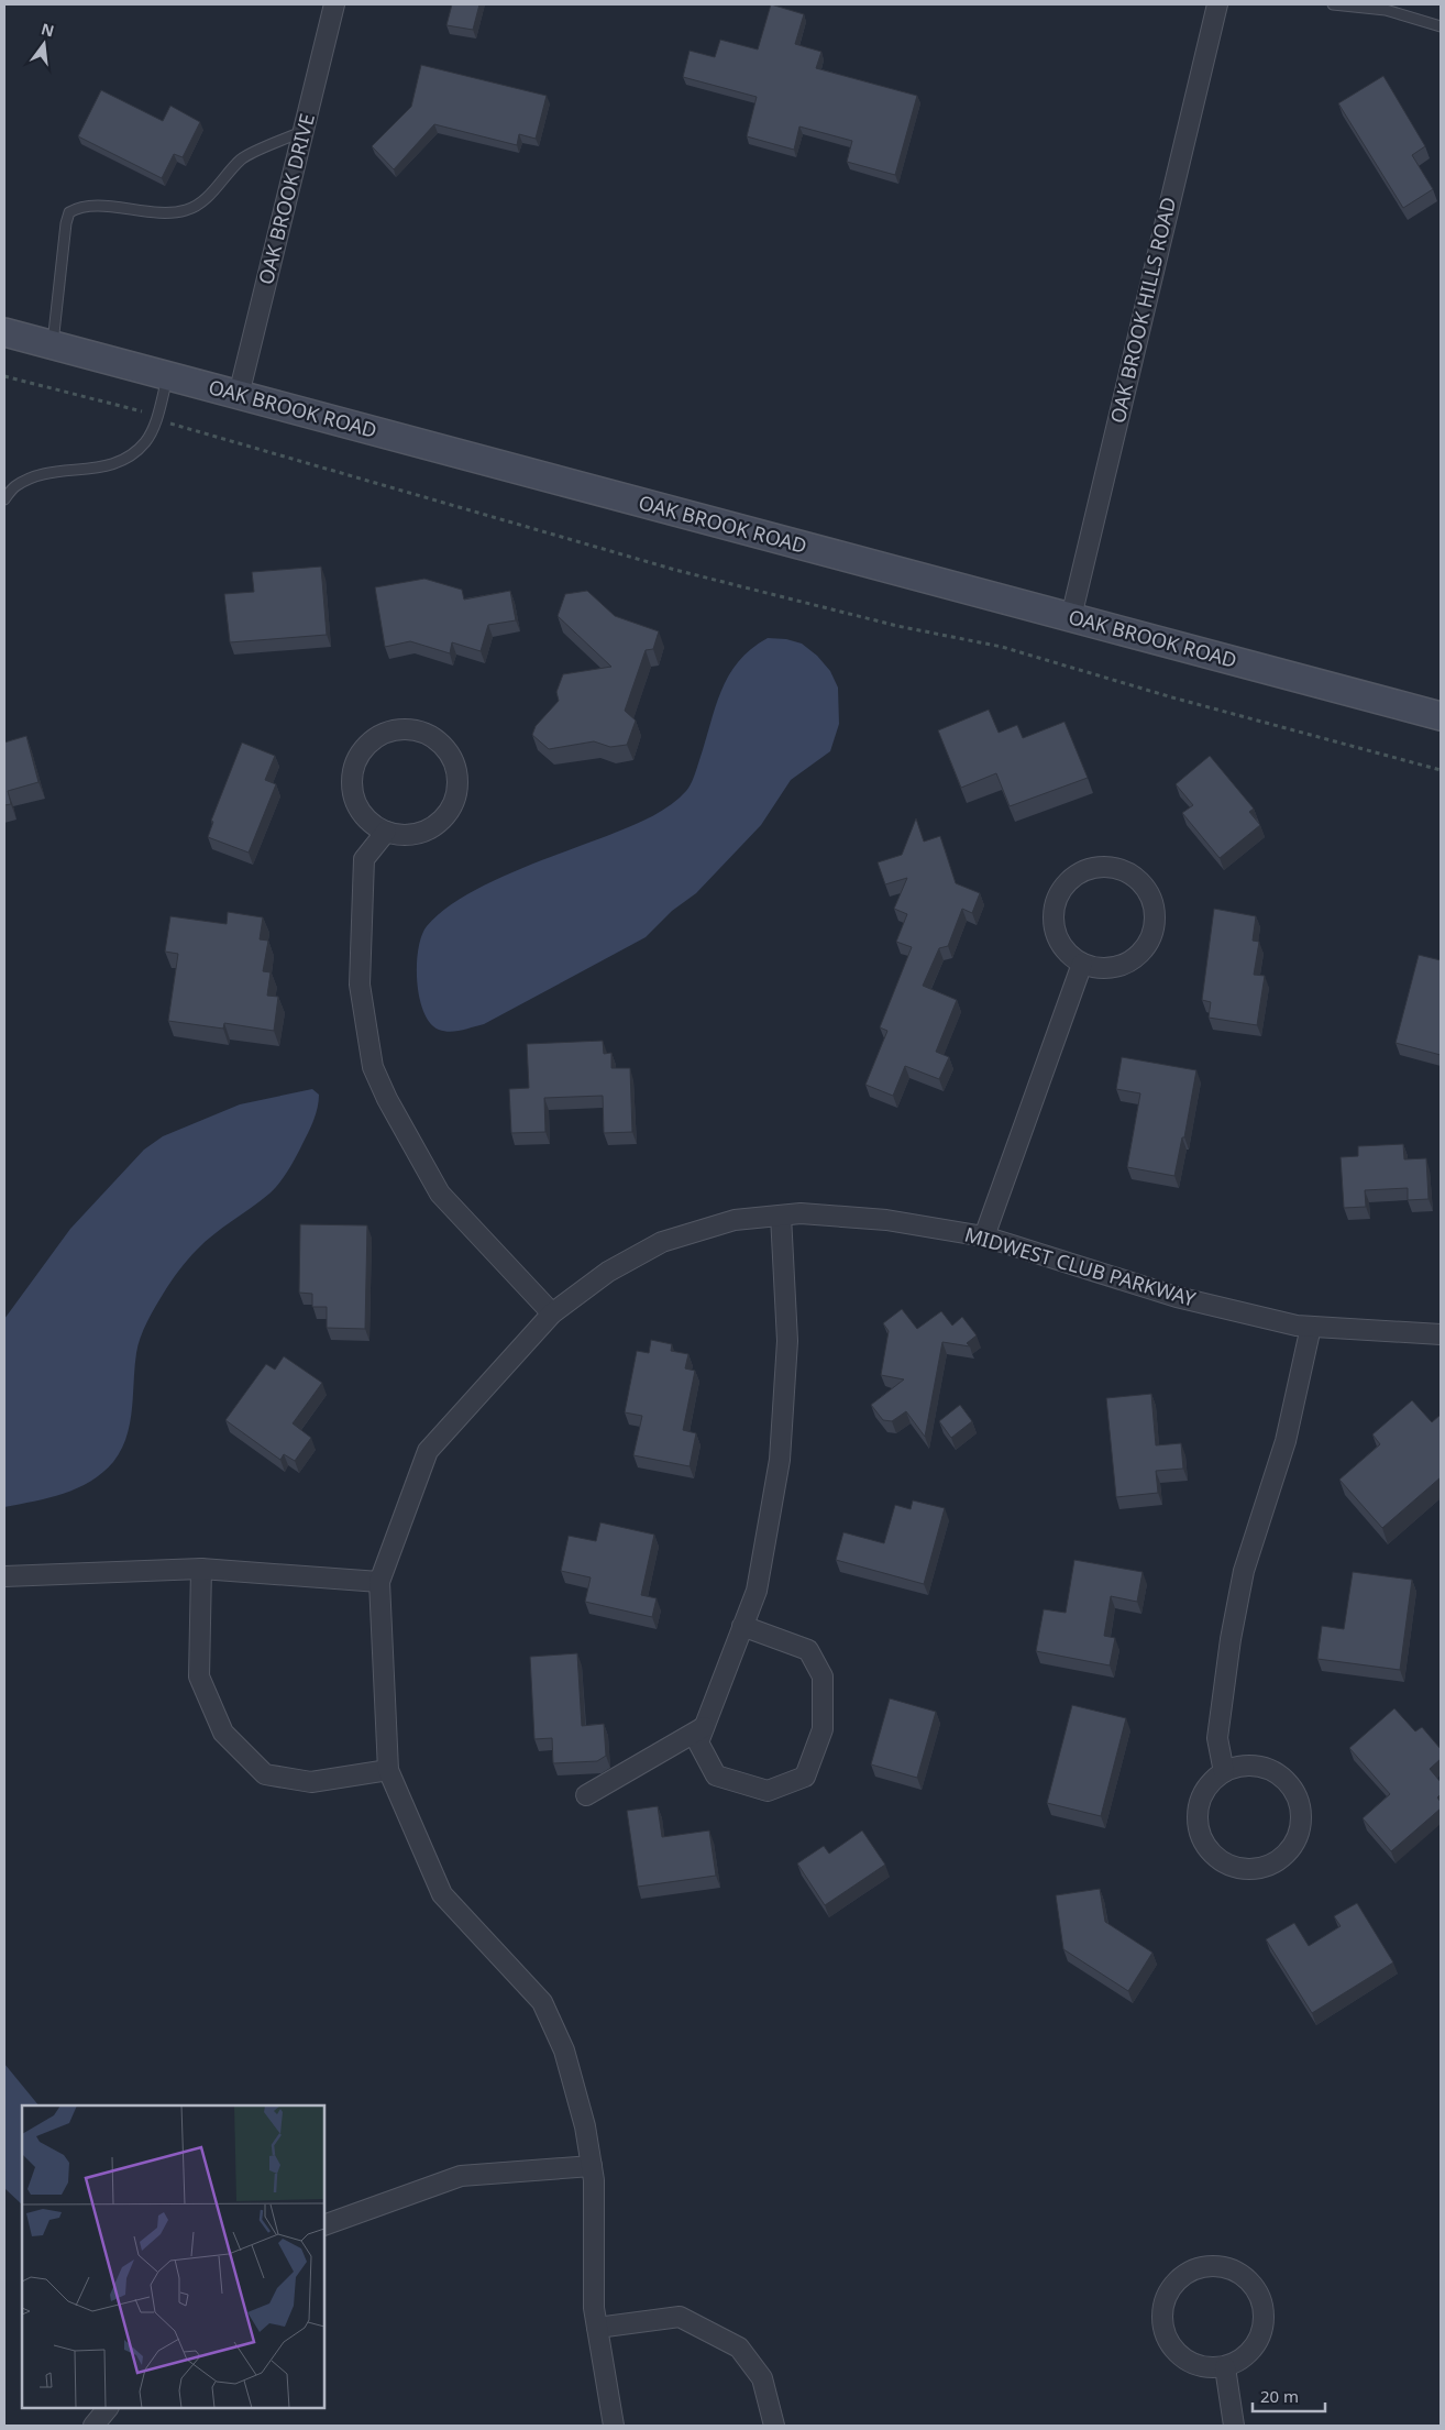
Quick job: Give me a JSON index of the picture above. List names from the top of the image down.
{
  "streets": {
    "main road": ["OAK BROOK ROAD"],
    "street": ["OAK BROOK DRIVE", "OAK BROOK HILLS ROAD", "MIDWEST CLUB PARKWAY"]
  },
  "crossings": [
    ["OAK BROOK DRIVE", "OAK BROOK ROAD"],
    ["OAK BROOK HILLS ROAD", "OAK BROOK ROAD"]
  ],
  "scale_bar": "20 m",
  "north": "top"
}
